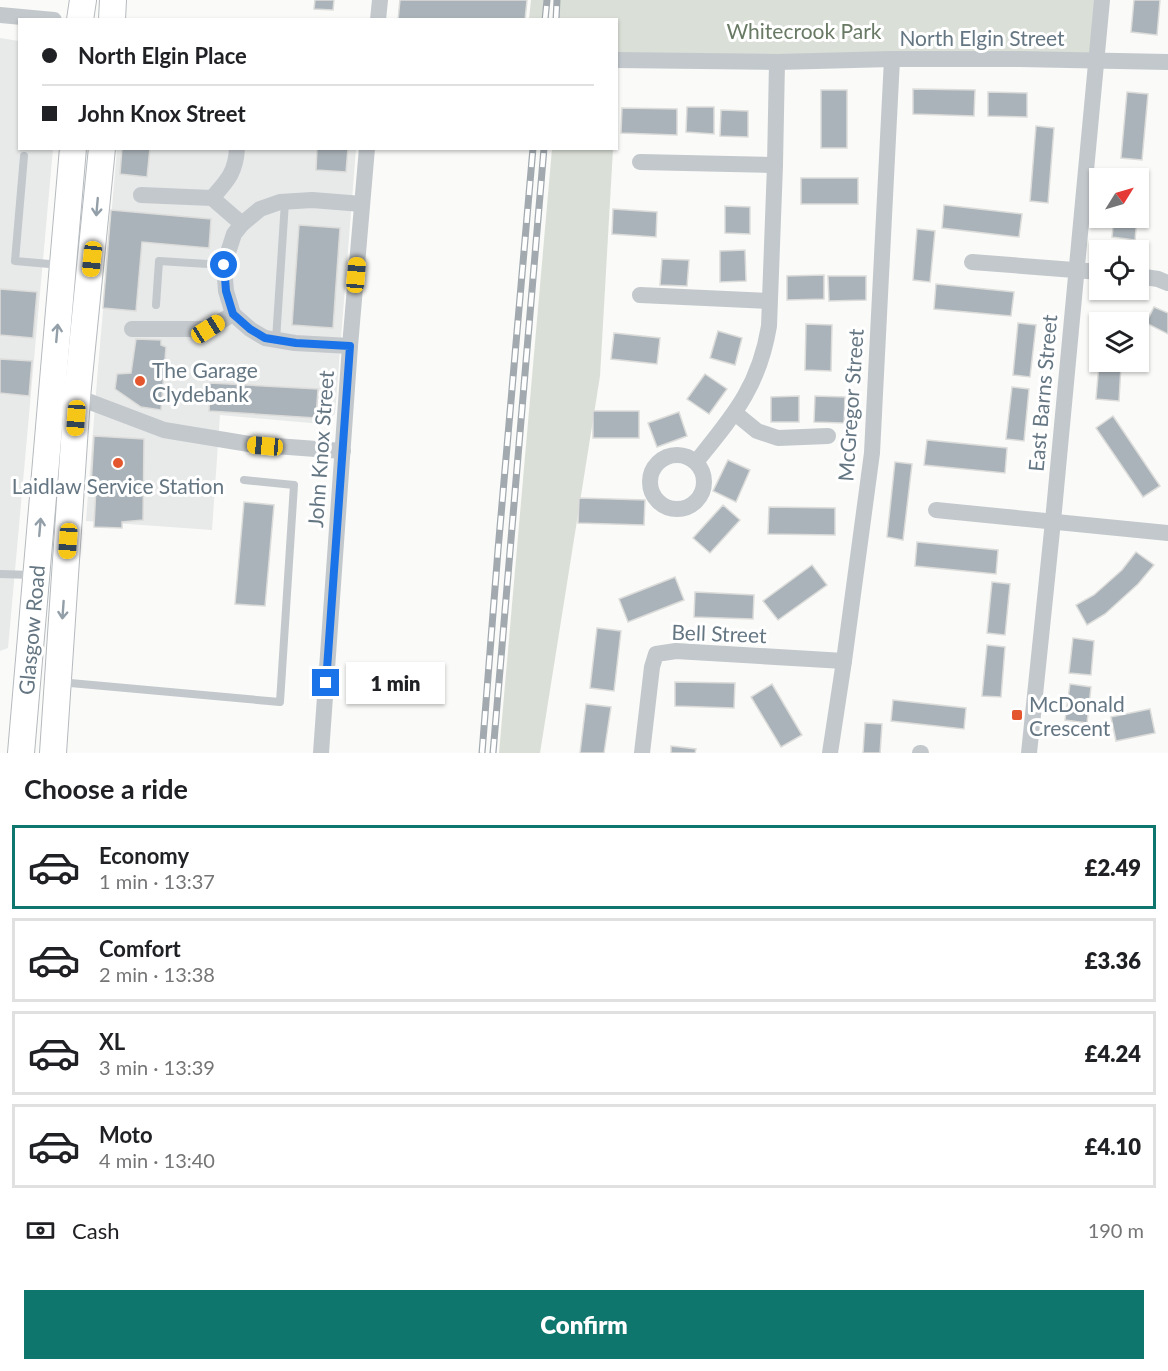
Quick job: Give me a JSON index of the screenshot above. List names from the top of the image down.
{
  "streets": {
    "main road": ["Glasgow Road"],
    "street": [
      "North Elgin Street",
      "East Barns Street",
      "McGregor Street",
      "John Knox Street",
      "Bell Street"
    ]
  },
  "crossings": [
    ["North Elgin Street", "East Barns Street"],
    ["North Elgin Street", "McGregor Street"],
    ["McGregor Street", "Bell Street"]
  ],
  "parks": ["Whitecrook Park"],
  "places": {
    "other": ["The Garage Clydebank", "Laidlaw Service Station"],
    "transit": ["McDonald Crescent"]
  },
  "north": "top right",
  "page": {
    "banner": ["North Elgin Place", "John Knox Street"],
    "bubble": "1 min",
    "heading": "Choose a ride",
    "list": [
      {
        "name": "Economy",
        "note": "1 min · 13:37",
        "value": "£2.49"
      },
      {
        "name": "Comfort",
        "note": "2 min · 13:38",
        "value": "£3.36"
      },
      {
        "name": "XL",
        "note": "3 min · 13:39",
        "value": "£4.24"
      },
      {
        "name": "Moto",
        "note": "4 min · 13:40",
        "value": "£4.10"
      }
    ],
    "pay": ["Cash", "190 m"],
    "buttons": "Confirm"
  }
}
